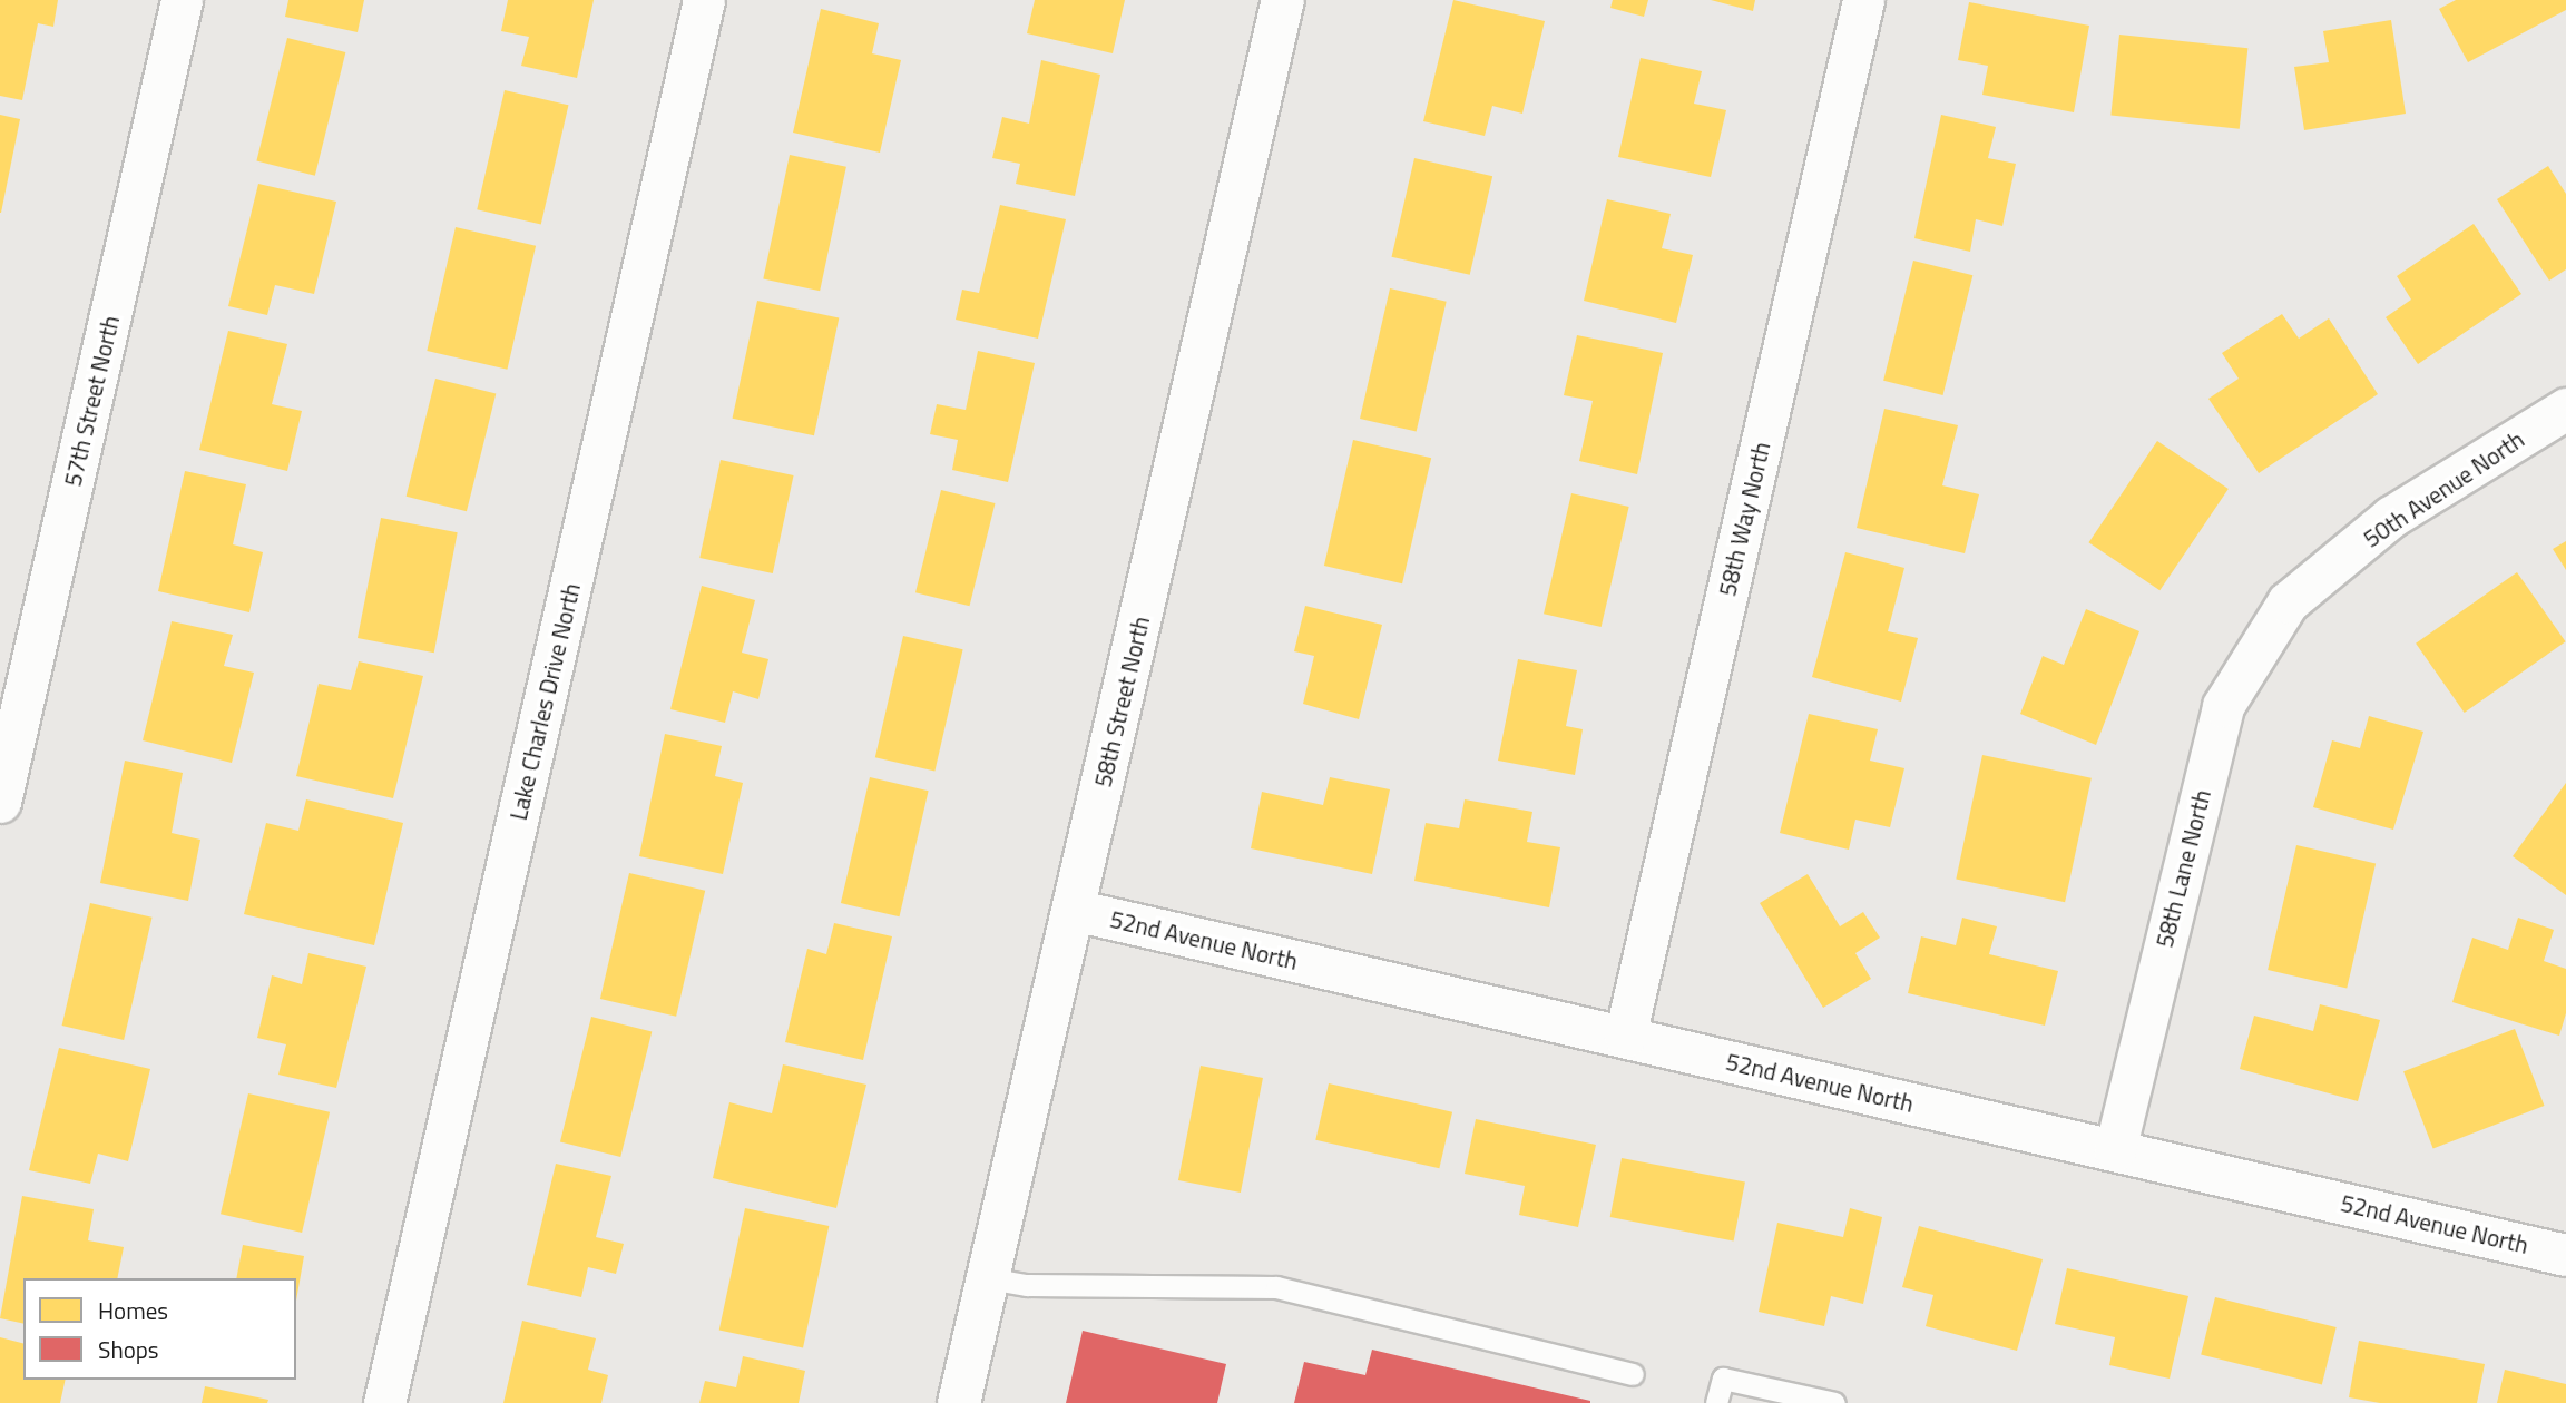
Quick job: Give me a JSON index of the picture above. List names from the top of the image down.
{
  "streets": {
    "street": [
      "57th Street North",
      "50th Avenue North",
      "58th Way North",
      "Lake Charles Drive North",
      "58th Street North",
      "58th Lane North",
      "52nd Avenue North"
    ]
  },
  "crossings": [
    ["50th Avenue North", "58th Lane North"],
    ["58th Way North", "52nd Avenue North"],
    ["58th Street North", "52nd Avenue North"],
    ["58th Lane North", "52nd Avenue North"]
  ],
  "legend": ["Homes", "Shops"]
}
